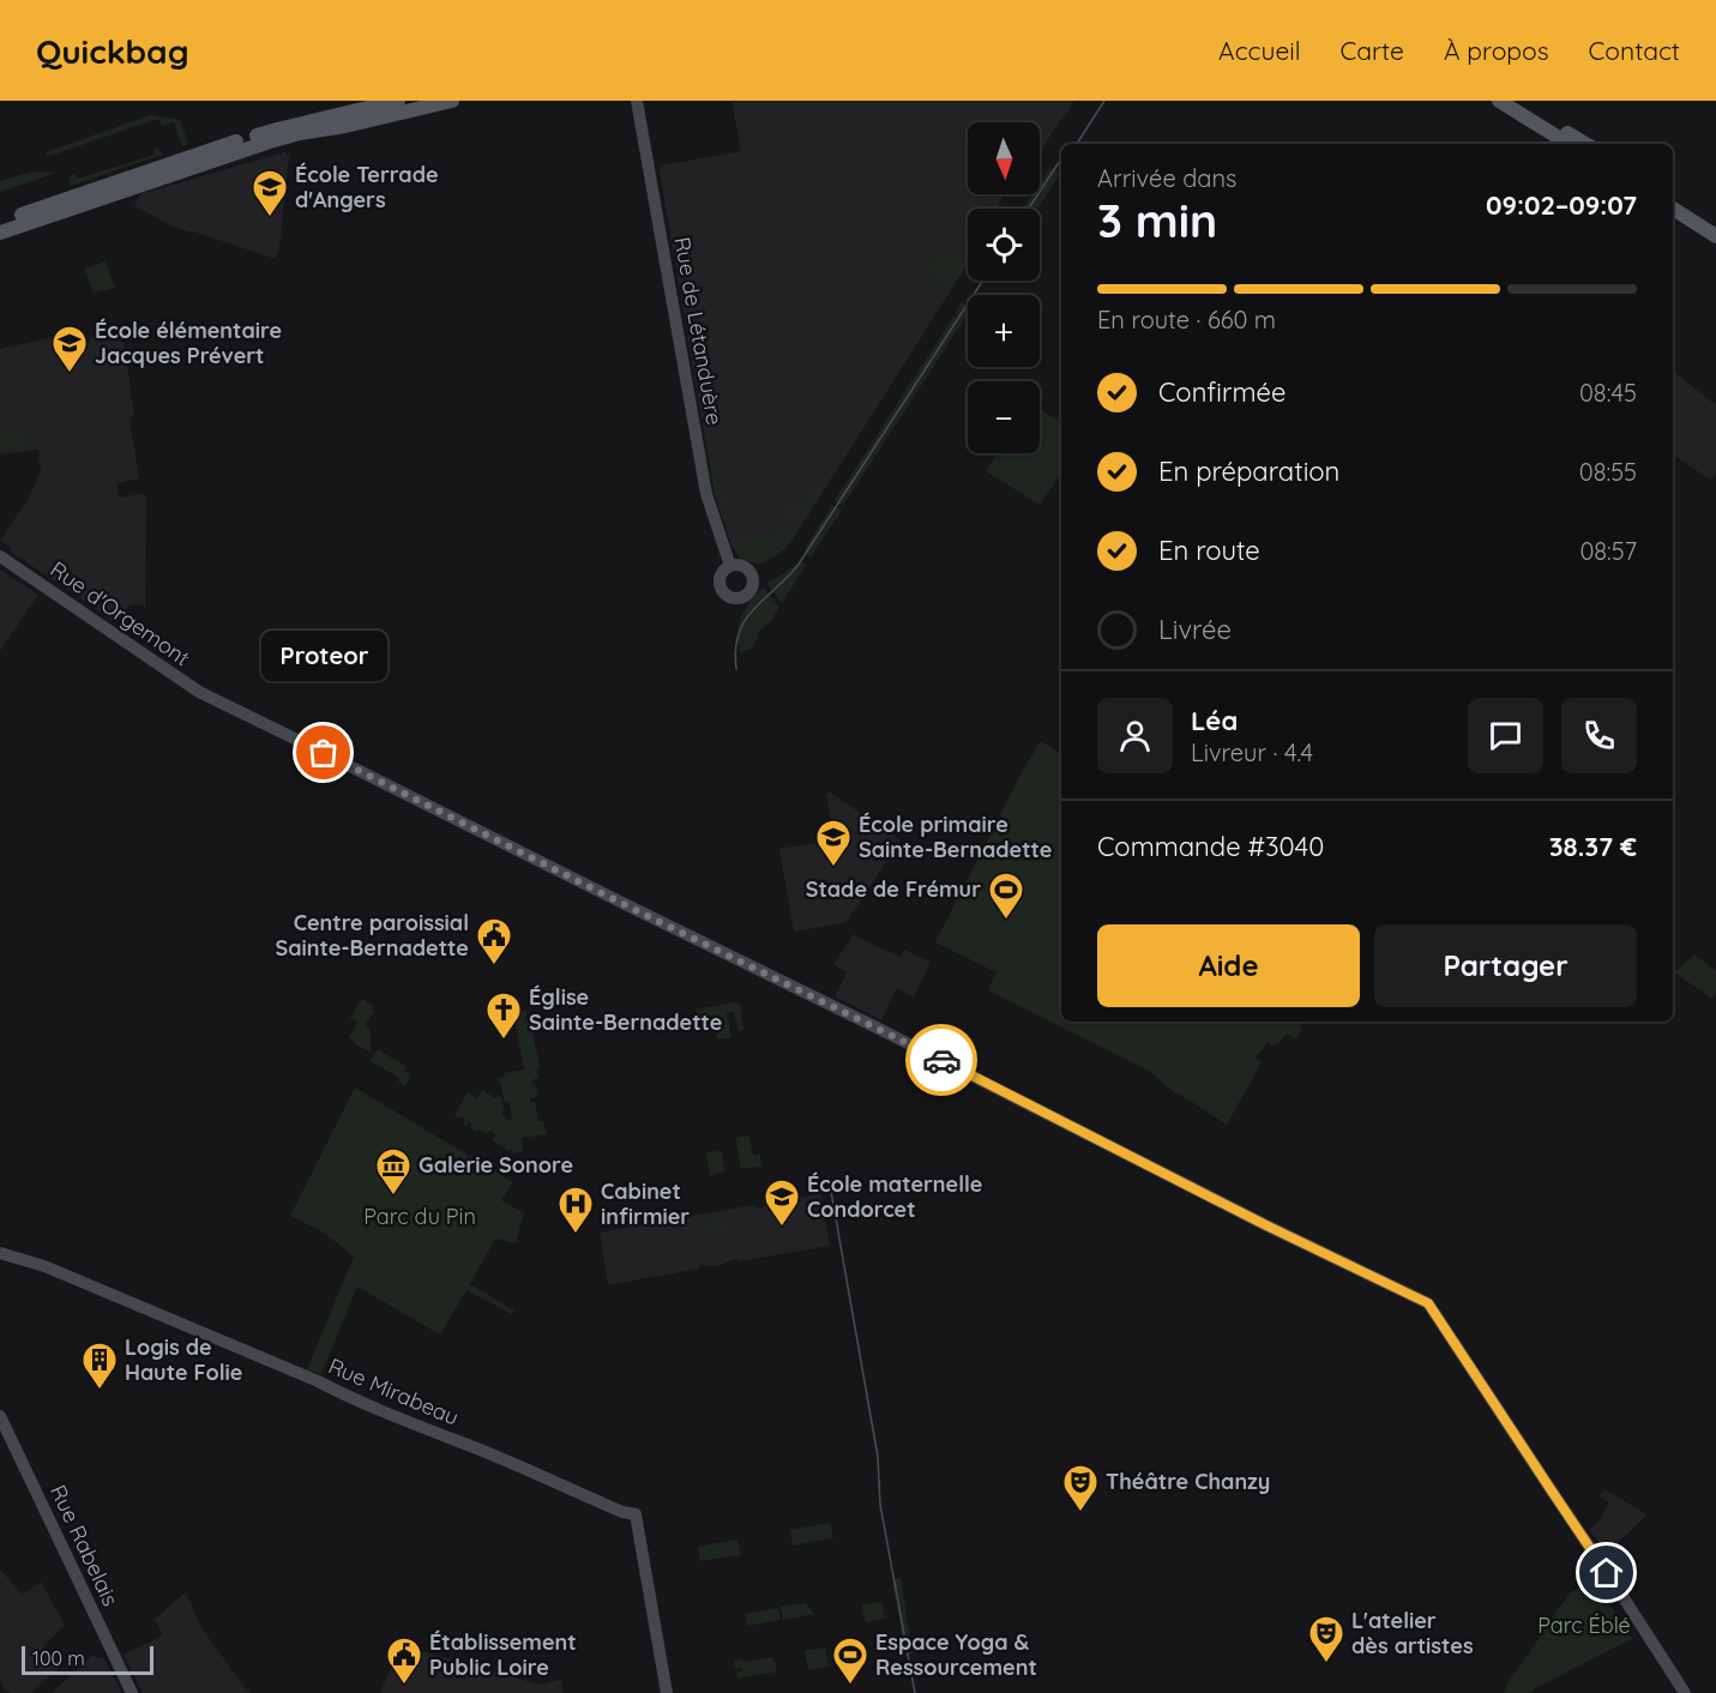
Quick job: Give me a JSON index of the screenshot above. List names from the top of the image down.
{
  "streets": {
    "street": [
      "Rue de Létanduère",
      "Rue d'Orgemont",
      "Rue Mirabeau",
      "Rue Rabelais"
    ]
  },
  "parks": ["Parc du Pin", "Parc Éblé"],
  "places": {
    "school or university": [
      "École Terrade d'Angers",
      "École élémentaire Jacques Prévert",
      "École primaire Sainte-Bernadette",
      "École maternelle Condorcet"
    ],
    "other": ["Proteor"],
    "sports": ["Stade de Frémur", "Espace Yoga & Ressourcement"],
    "public building": ["Centre paroissial Sainte-Bernadette", "Établissement Public Loire"],
    "church": ["Église Sainte-Bernadette"],
    "museum": ["Galerie Sonore"],
    "hospital": ["Cabinet infirmier"],
    "building": ["Logis de Haute Folie"],
    "theatre": ["Théâtre Chanzy", "L'atelier dès artistes"]
  },
  "scale_bar": "100 m",
  "north": "bottom",
  "page": {
    "header": "Quickbag",
    "nav": [
      "Accueil",
      "Carte",
      "À propos",
      "Contact"
    ],
    "map_buttons": ["+", "−"],
    "heading": ["3 min", "Arrivée dans", "09:02–09:07"],
    "panel": [
      "Léa",
      "Livreur · 4.4",
      "Commande #3040",
      "38.37 €"
    ],
    "bar": "En route · 660 m",
    "list": [
      ["Confirmée", "08:45"],
      ["En préparation", "08:55"],
      ["En route", "08:57"],
      "Livrée"
    ],
    "bubble": "Proteor",
    "buttons": ["Aide", "Partager"],
    "scale": "100 m"
  }
}
